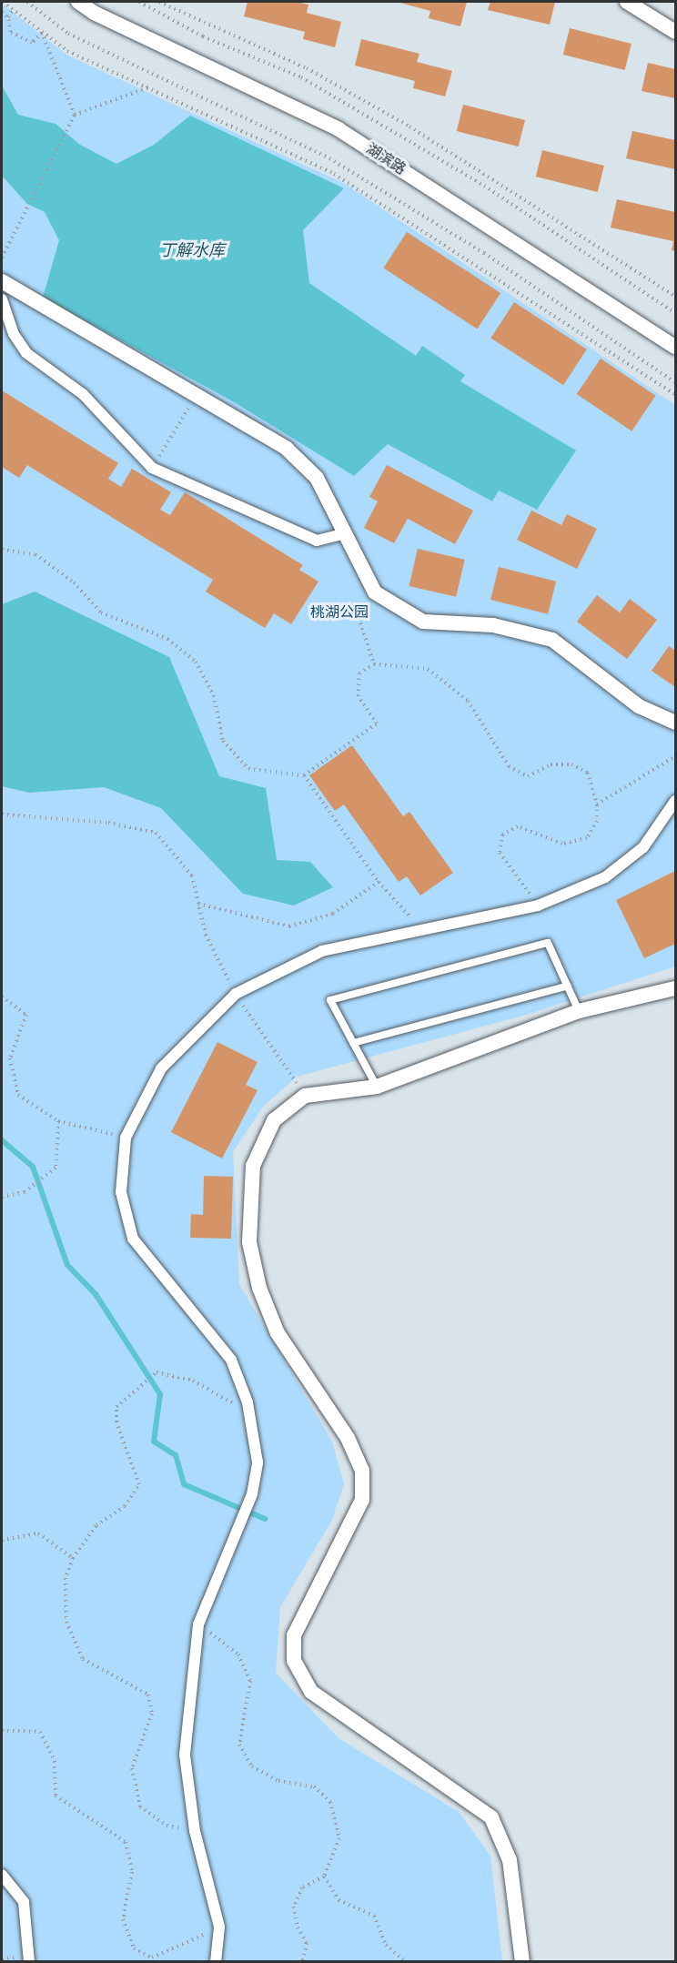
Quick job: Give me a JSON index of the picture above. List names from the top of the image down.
{
  "streets": {
    "street": ["湖滨路"]
  },
  "water": ["丁解水库"],
  "parks": ["桃湖公园"]
}
